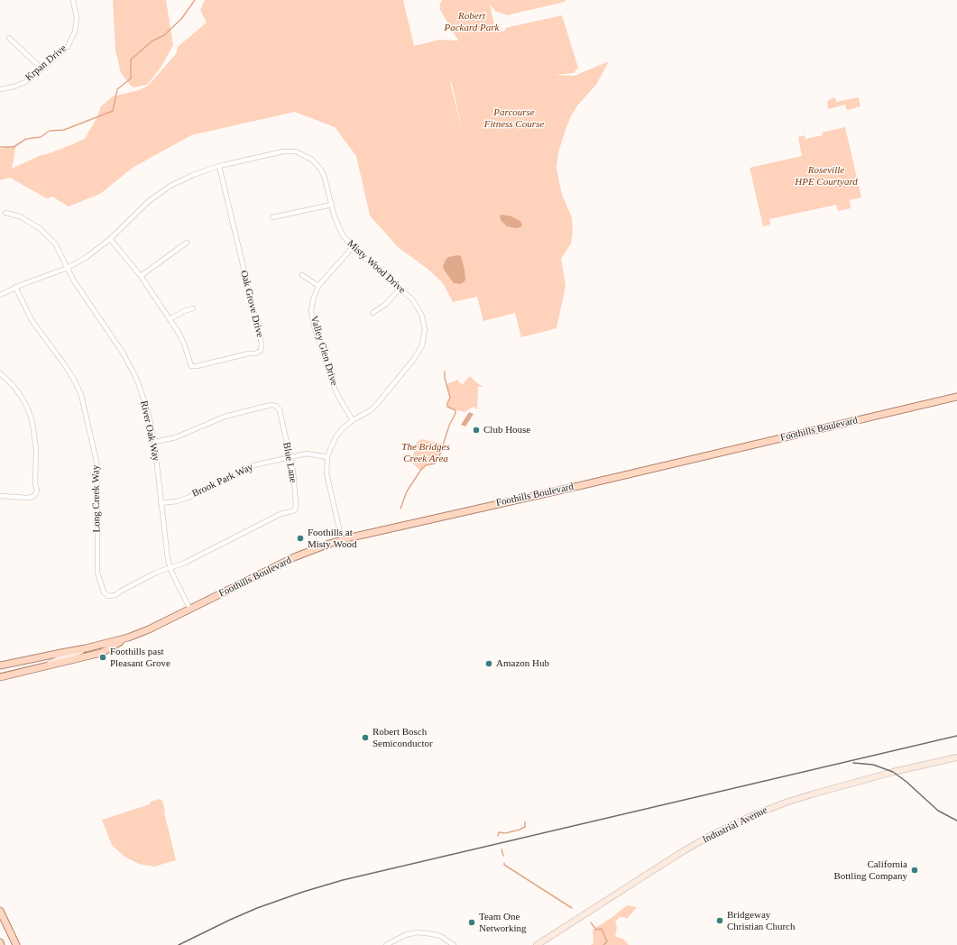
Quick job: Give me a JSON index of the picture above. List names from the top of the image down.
{
  "streets": {
    "main road": ["Foothills Boulevard"],
    "street": [
      "Krpan Drive",
      "Misty Wood Drive",
      "Oak Grove Drive",
      "Valley Glen Drive",
      "River Oak Way",
      "Blue Lane",
      "Brook Park Way",
      "Long Creek Way",
      "Industrial Avenue"
    ]
  },
  "crossings": [
    ["Misty Wood Drive", "Oak Grove Drive"],
    ["Misty Wood Drive", "Valley Glen Drive"],
    ["Misty Wood Drive", "Foothills Boulevard"],
    ["Misty Wood Drive", "River Oak Way"],
    ["Misty Wood Drive", "Brook Park Way"],
    ["Misty Wood Drive", "Long Creek Way"],
    ["Foothills Boulevard", "River Oak Way"],
    ["River Oak Way", "Blue Lane"],
    ["River Oak Way", "Brook Park Way"],
    ["River Oak Way", "Long Creek Way"],
    ["Blue Lane", "Brook Park Way"],
    ["Blue Lane", "Long Creek Way"]
  ],
  "parks": [
    "Robert Packard Park",
    "Parcourse Fitness Course",
    "Roseville HPE Courtyard",
    "The Bridges Creek Area"
  ],
  "places": [
    "Club House",
    "Foothills at Misty Wood",
    "Foothills past Pleasant Grove",
    "Amazon Hub",
    "Robert Bosch Semiconductor",
    "California Bottling Company",
    "Bridgeway Christian Church",
    "Team One Networking"
  ]
}
